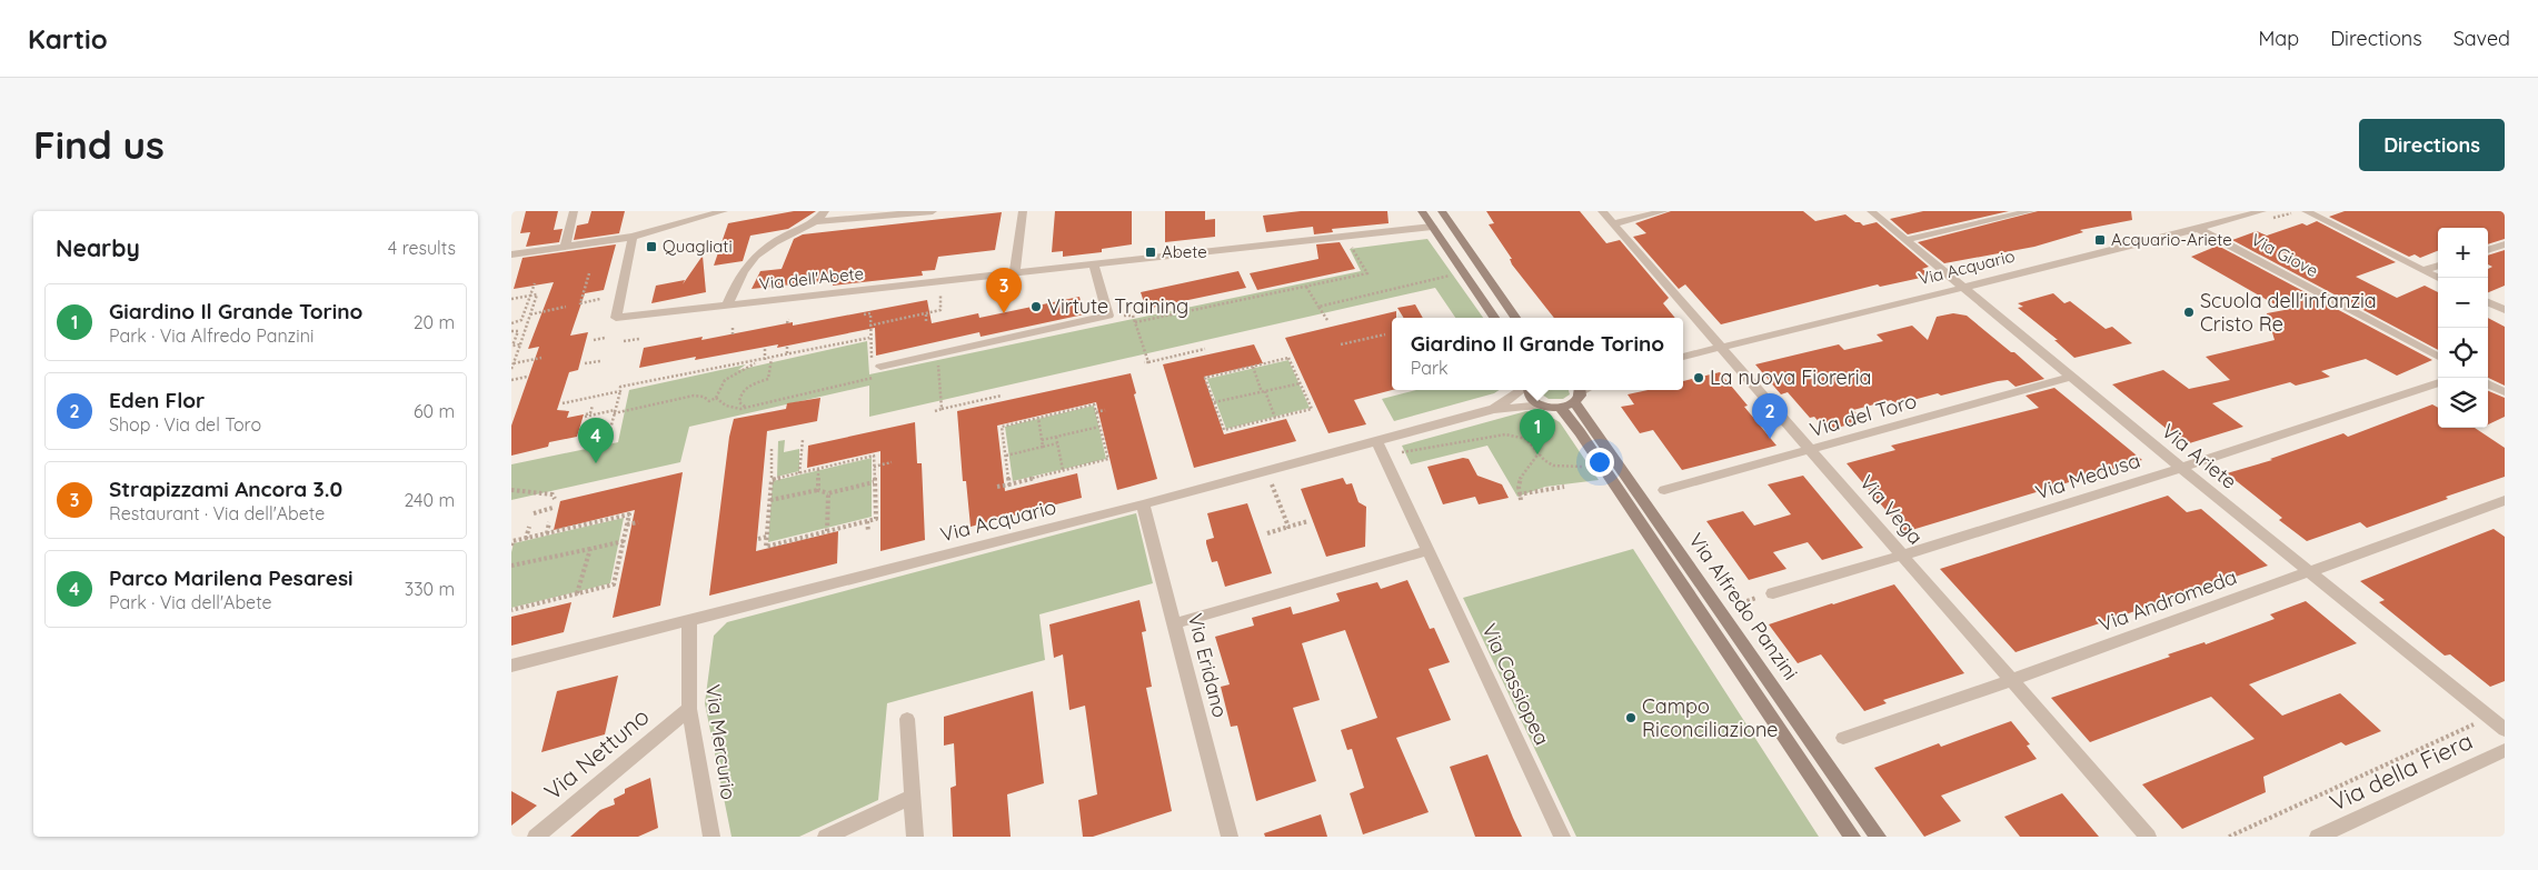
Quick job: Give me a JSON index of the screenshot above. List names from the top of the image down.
{
  "streets": {
    "main road": ["Via Alfredo Panzini"],
    "street": [
      "Via Giove",
      "Via Acquario",
      "Via dell'Abete",
      "Via del Toro",
      "Via Ariete",
      "Via Medusa",
      "Via Vega",
      "Via Andromeda",
      "Via Eridano",
      "Via Cassiopea",
      "Via Mercurio",
      "Via Nettuno",
      "Via della Fiera"
    ]
  },
  "crossings": [
    ["Via Giove", "Via Acquario"],
    ["Via Acquario", "Via Ariete"],
    ["Via Acquario", "Via Vega"],
    ["Via Acquario", "Via Eridano"],
    ["Via Acquario", "Via Cassiopea"],
    ["Via Acquario", "Via Mercurio"],
    ["Via del Toro", "Via Ariete"],
    ["Via del Toro", "Via Vega"],
    ["Via Ariete", "Via Medusa"],
    ["Via Ariete", "Via Andromeda"],
    ["Via Medusa", "Via Vega"],
    ["Via Vega", "Via Andromeda"],
    ["Via Mercurio", "Via Nettuno"]
  ],
  "places": {
    "transit": ["Acquario-Ariete", "Quagliati", "Abete"],
    "other": [
      "Virtute Training",
      "Scuola dell'infanzia Cristo Re",
      "La nuova Fioreria",
      "Campo Riconciliazione"
    ]
  },
  "page": {
    "header": "Kartio",
    "nav": ["Map", "Directions", "Saved"],
    "buttons": "Directions",
    "title": "Find us",
    "heading": ["Nearby", "4 results"],
    "map_buttons": ["+", "−"],
    "pins": [
      "3",
      "2",
      "1",
      "4"
    ],
    "list": [
      {
        "mark": "1",
        "name": "Giardino Il Grande Torino",
        "note": "Park · Via Alfredo Panzini",
        "value": "20 m"
      },
      {
        "mark": "2",
        "name": "Eden Flor",
        "note": "Shop · Via del Toro",
        "value": "60 m"
      },
      {
        "mark": "3",
        "name": "Strapizzami Ancora 3.0",
        "note": "Restaurant · Via dell'Abete",
        "value": "240 m"
      },
      {
        "mark": "4",
        "name": "Parco Marilena Pesaresi",
        "note": "Park · Via dell'Abete",
        "value": "330 m"
      }
    ],
    "popup": ["Giardino Il Grande Torino", "Park"]
  }
}
